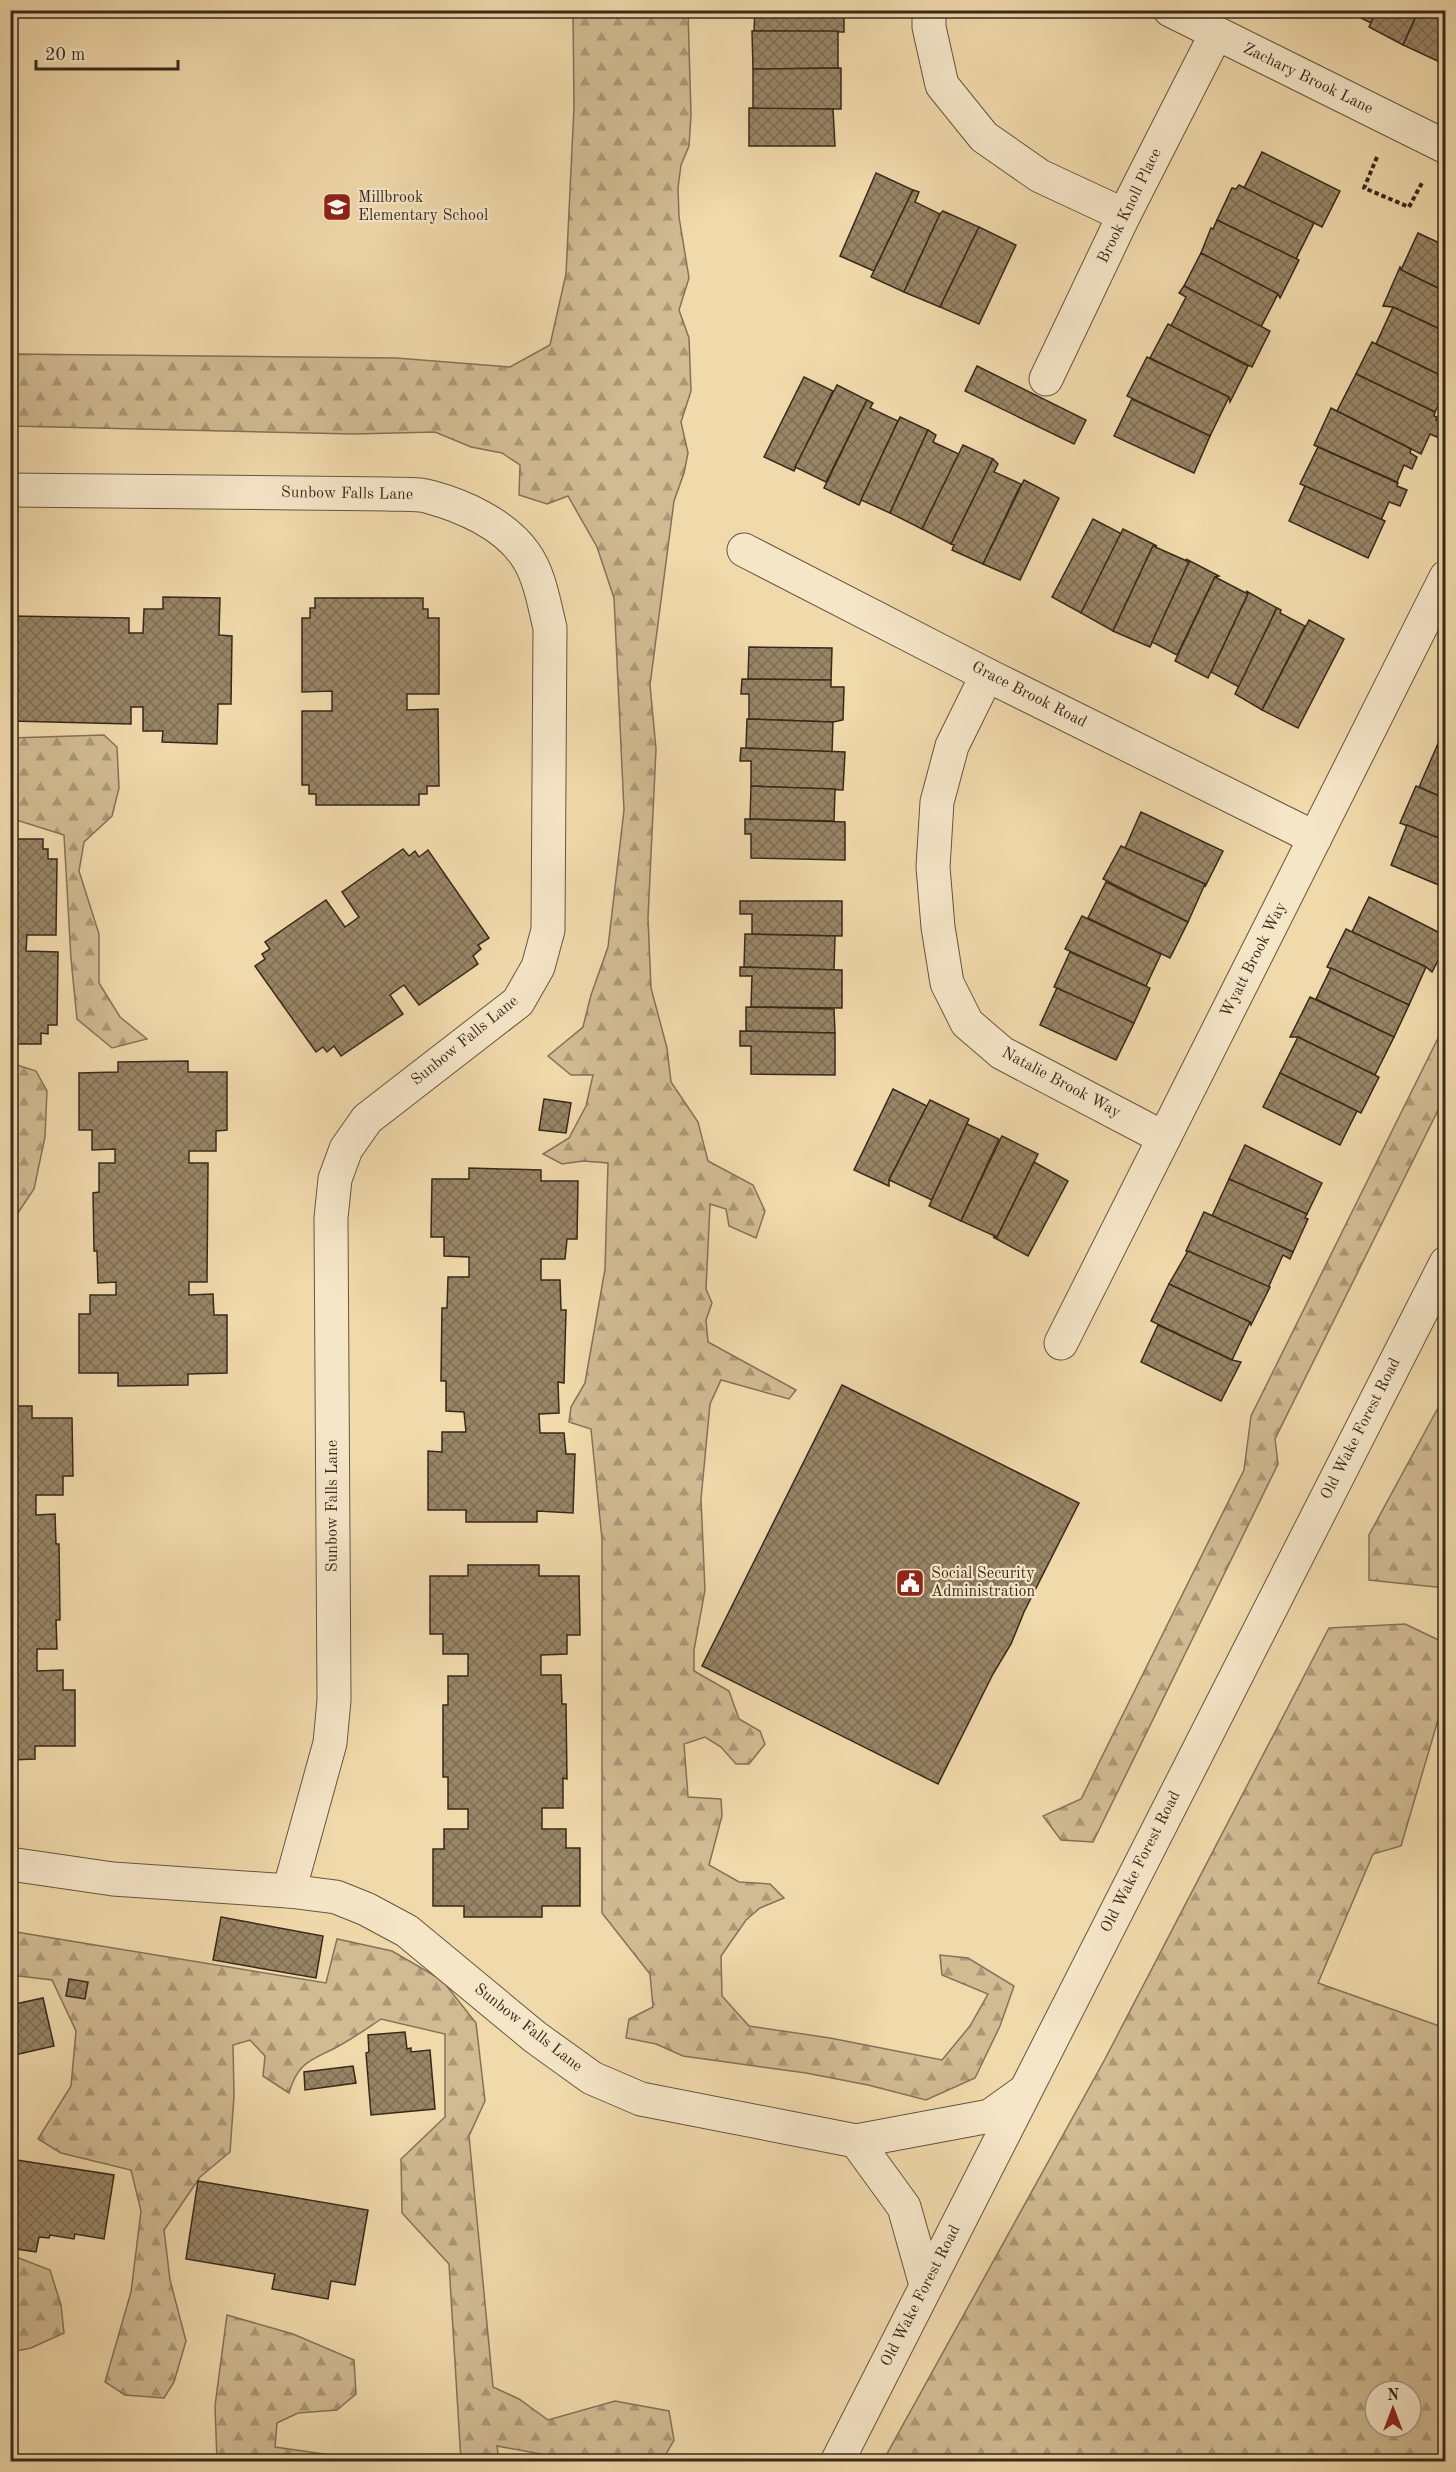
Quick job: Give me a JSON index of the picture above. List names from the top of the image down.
{
  "streets": {
    "street": [
      "Zachary Brook Lane",
      "Brook Knoll Place",
      "Sunbow Falls Lane",
      "Grace Brook Road",
      "Wyatt Brook Way",
      "Natalie Brook Way",
      "Old Wake Forest Road"
    ]
  },
  "crossings": [
    ["Zachary Brook Lane", "Brook Knoll Place"],
    ["Sunbow Falls Lane", "Old Wake Forest Road"],
    ["Grace Brook Road", "Wyatt Brook Way"],
    ["Grace Brook Road", "Natalie Brook Way"],
    ["Wyatt Brook Way", "Natalie Brook Way"]
  ],
  "places": {
    "school or university": ["Millbrook Elementary School"],
    "public building": ["Social Security Administration"]
  },
  "scale_bar": "20 m",
  "north": "top"
}
